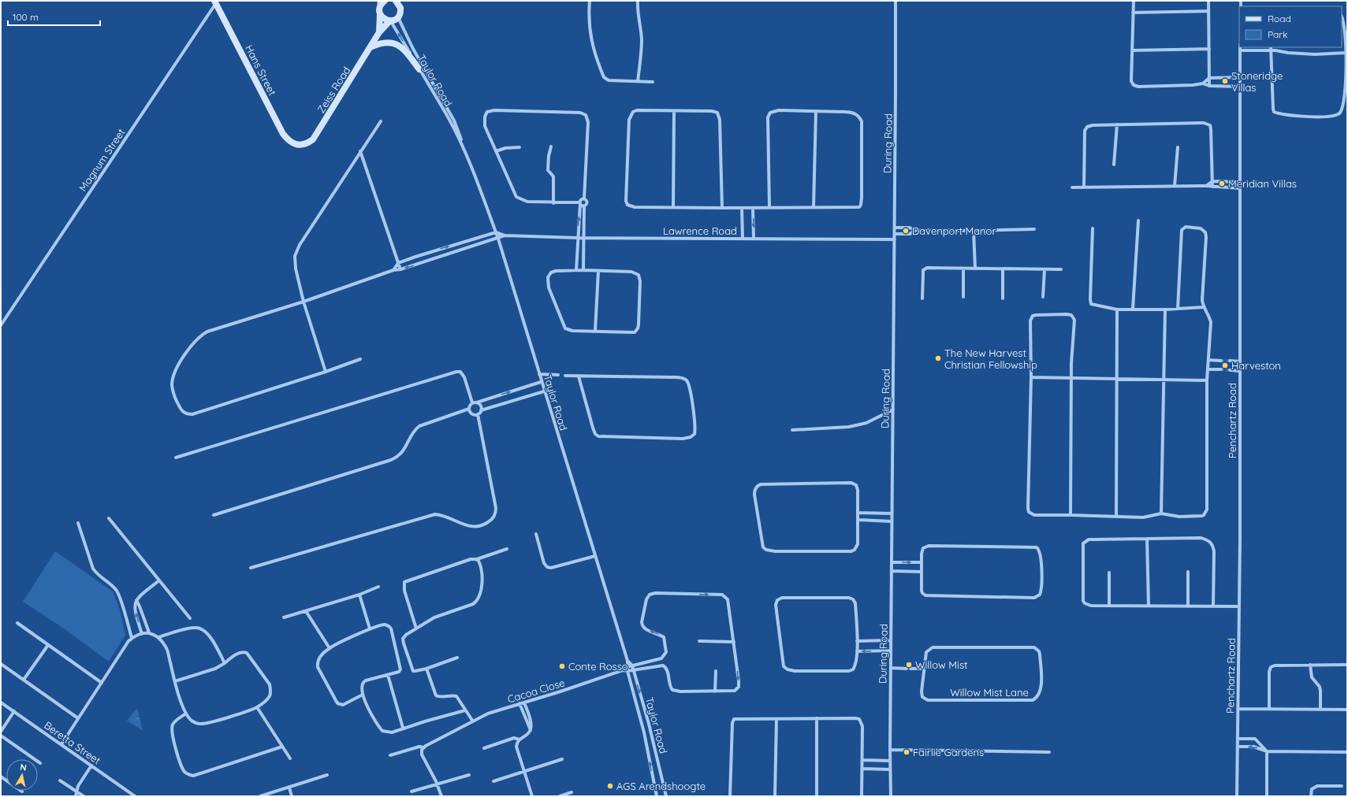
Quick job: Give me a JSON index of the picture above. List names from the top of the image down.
{
  "streets": {
    "street": [
      "Hans Street",
      "Taylor Road",
      "Zeiss Road",
      "During Road",
      "Magnum Street",
      "Lawrence Road",
      "Penchartz Road",
      "Cacoa Close",
      "Willow Mist Lane",
      "Beretta Street"
    ]
  },
  "crossings": [
    ["Hans Street", "Zeiss Road"],
    ["Hans Street", "Magnum Street"],
    ["Taylor Road", "Zeiss Road"],
    ["Taylor Road", "Lawrence Road"],
    ["Taylor Road", "Cacoa Close"],
    ["During Road", "Lawrence Road"]
  ],
  "places": [
    "Stoneridge Villas",
    "Meridian Villas",
    "Davenport Manor",
    "The New Harvest Christian Fellowship",
    "Harveston",
    "Willow Mist",
    "Conte Rosso",
    "Fairlie Gardens",
    "AGS Arendshoogte"
  ],
  "legend": ["Road", "Park"],
  "scale_bar": "100 m",
  "north": "top"
}
